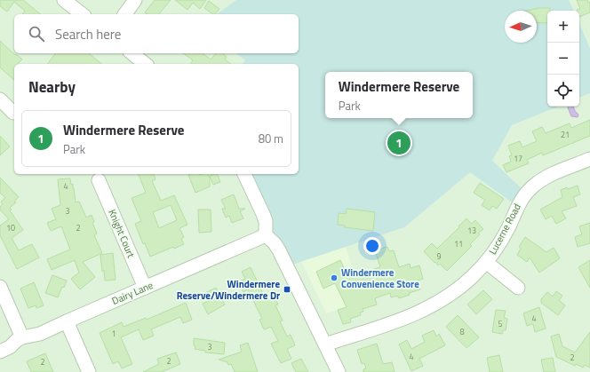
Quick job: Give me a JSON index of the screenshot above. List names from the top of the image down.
{
  "streets": {
    "street": ["Lucerne Road", "Knight Court", "Dairy Lane"]
  },
  "crossings": [
    ["Knight Court", "Dairy Lane"]
  ],
  "places": {
    "other": ["Windermere Convenience Store"],
    "transit": ["Windermere Reserve/Windermere Dr"]
  },
  "house_numbers": [
    "21",
    "17",
    "4",
    "3",
    "10",
    "2",
    "13",
    "11",
    "9",
    "4",
    "5",
    "8",
    "1",
    "3",
    "4",
    "2",
    "2",
    "2"
  ],
  "north": "left",
  "page": {
    "map_buttons": ["+", "−"],
    "search": "Search here",
    "heading": "Nearby",
    "popup": ["Windermere Reserve", "Park"],
    "list": [
      {
        "mark": "1",
        "name": "Windermere Reserve",
        "note": "Park",
        "value": "80 m"
      }
    ],
    "pins": "1"
  }
}
